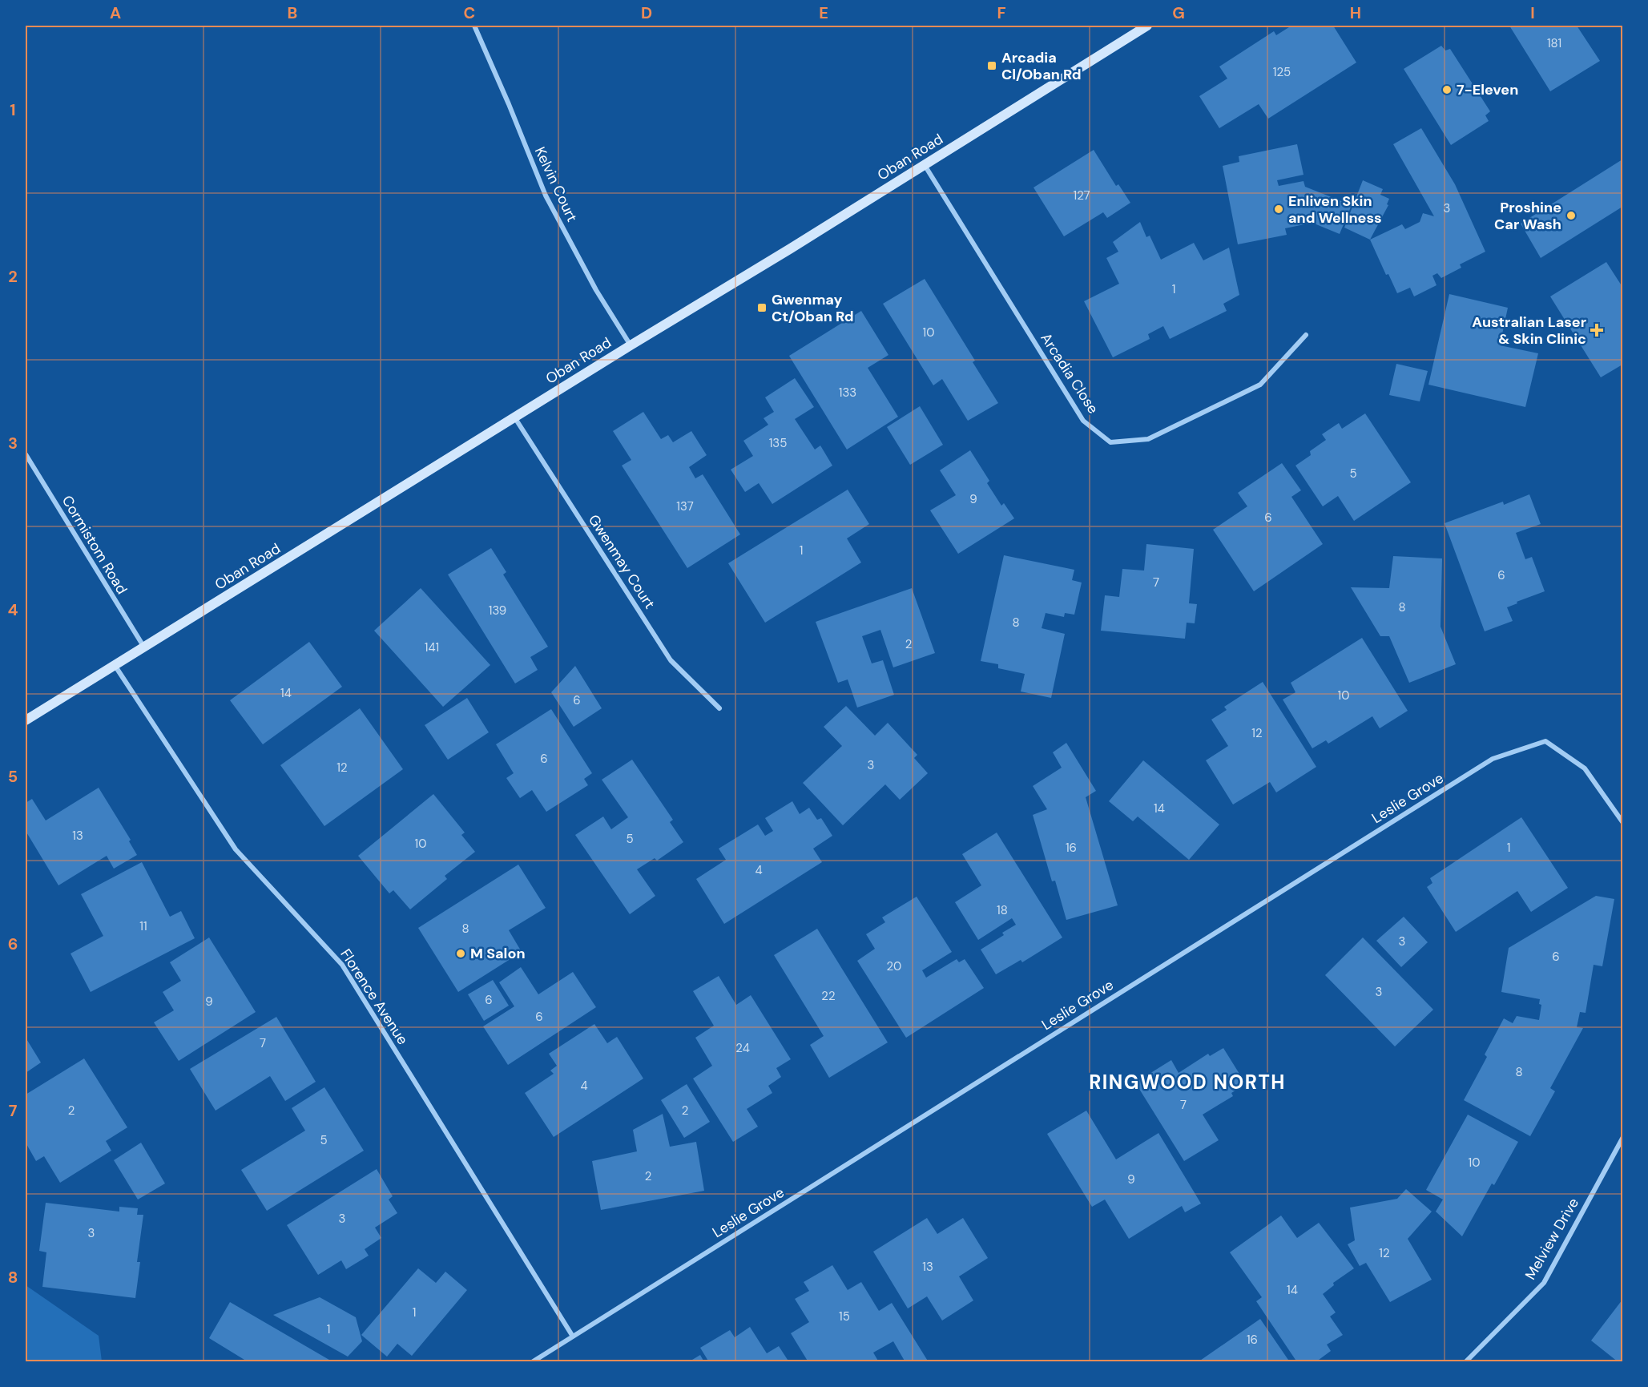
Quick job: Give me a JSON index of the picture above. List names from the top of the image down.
{
  "streets": {
    "street": [
      "Oban Road",
      "Kelvin Court",
      "Arcadia Close",
      "Cormistom Road",
      "Gwenmay Court",
      "Leslie Grove",
      "Florence Avenue",
      "Melview Drive"
    ]
  },
  "crossings": [
    ["Oban Road", "Kelvin Court"],
    ["Oban Road", "Arcadia Close"],
    ["Oban Road", "Cormistom Road"],
    ["Oban Road", "Gwenmay Court"],
    ["Oban Road", "Florence Avenue"],
    ["Leslie Grove", "Florence Avenue"]
  ],
  "districts": ["RINGWOOD NORTH"],
  "places": {
    "transit": ["Arcadia Cl/Oban Rd", "Gwenmay Ct/Oban Rd"],
    "other": [
      "7-Eleven",
      "Enliven Skin and Wellness",
      "Proshine Car Wash",
      "M Salon"
    ],
    "health": ["Australian Laser & Skin Clinic"]
  },
  "house_numbers": [
    "181",
    "125",
    "127",
    "3",
    "1",
    "10",
    "133",
    "135",
    "5",
    "9",
    "137",
    "6",
    "1",
    "6",
    "7",
    "8",
    "139",
    "8",
    "2",
    "141",
    "14",
    "10",
    "6",
    "12",
    "6",
    "3",
    "12",
    "14",
    "13",
    "5",
    "10",
    "16",
    "1",
    "4",
    "18",
    "11",
    "8",
    "3",
    "6",
    "20",
    "3",
    "22",
    "6",
    "9",
    "6",
    "7",
    "24",
    "8",
    "4",
    "7",
    "2",
    "2",
    "5",
    "10",
    "2",
    "9",
    "3",
    "3",
    "12",
    "13",
    "14",
    "1",
    "15",
    "1",
    "16"
  ],
  "grid": {
    "columns": [
      "A",
      "B",
      "C",
      "D",
      "E",
      "F",
      "G",
      "H",
      "I"
    ],
    "rows": [
      "1",
      "2",
      "3",
      "4",
      "5",
      "6",
      "7",
      "8"
    ]
  }
}
